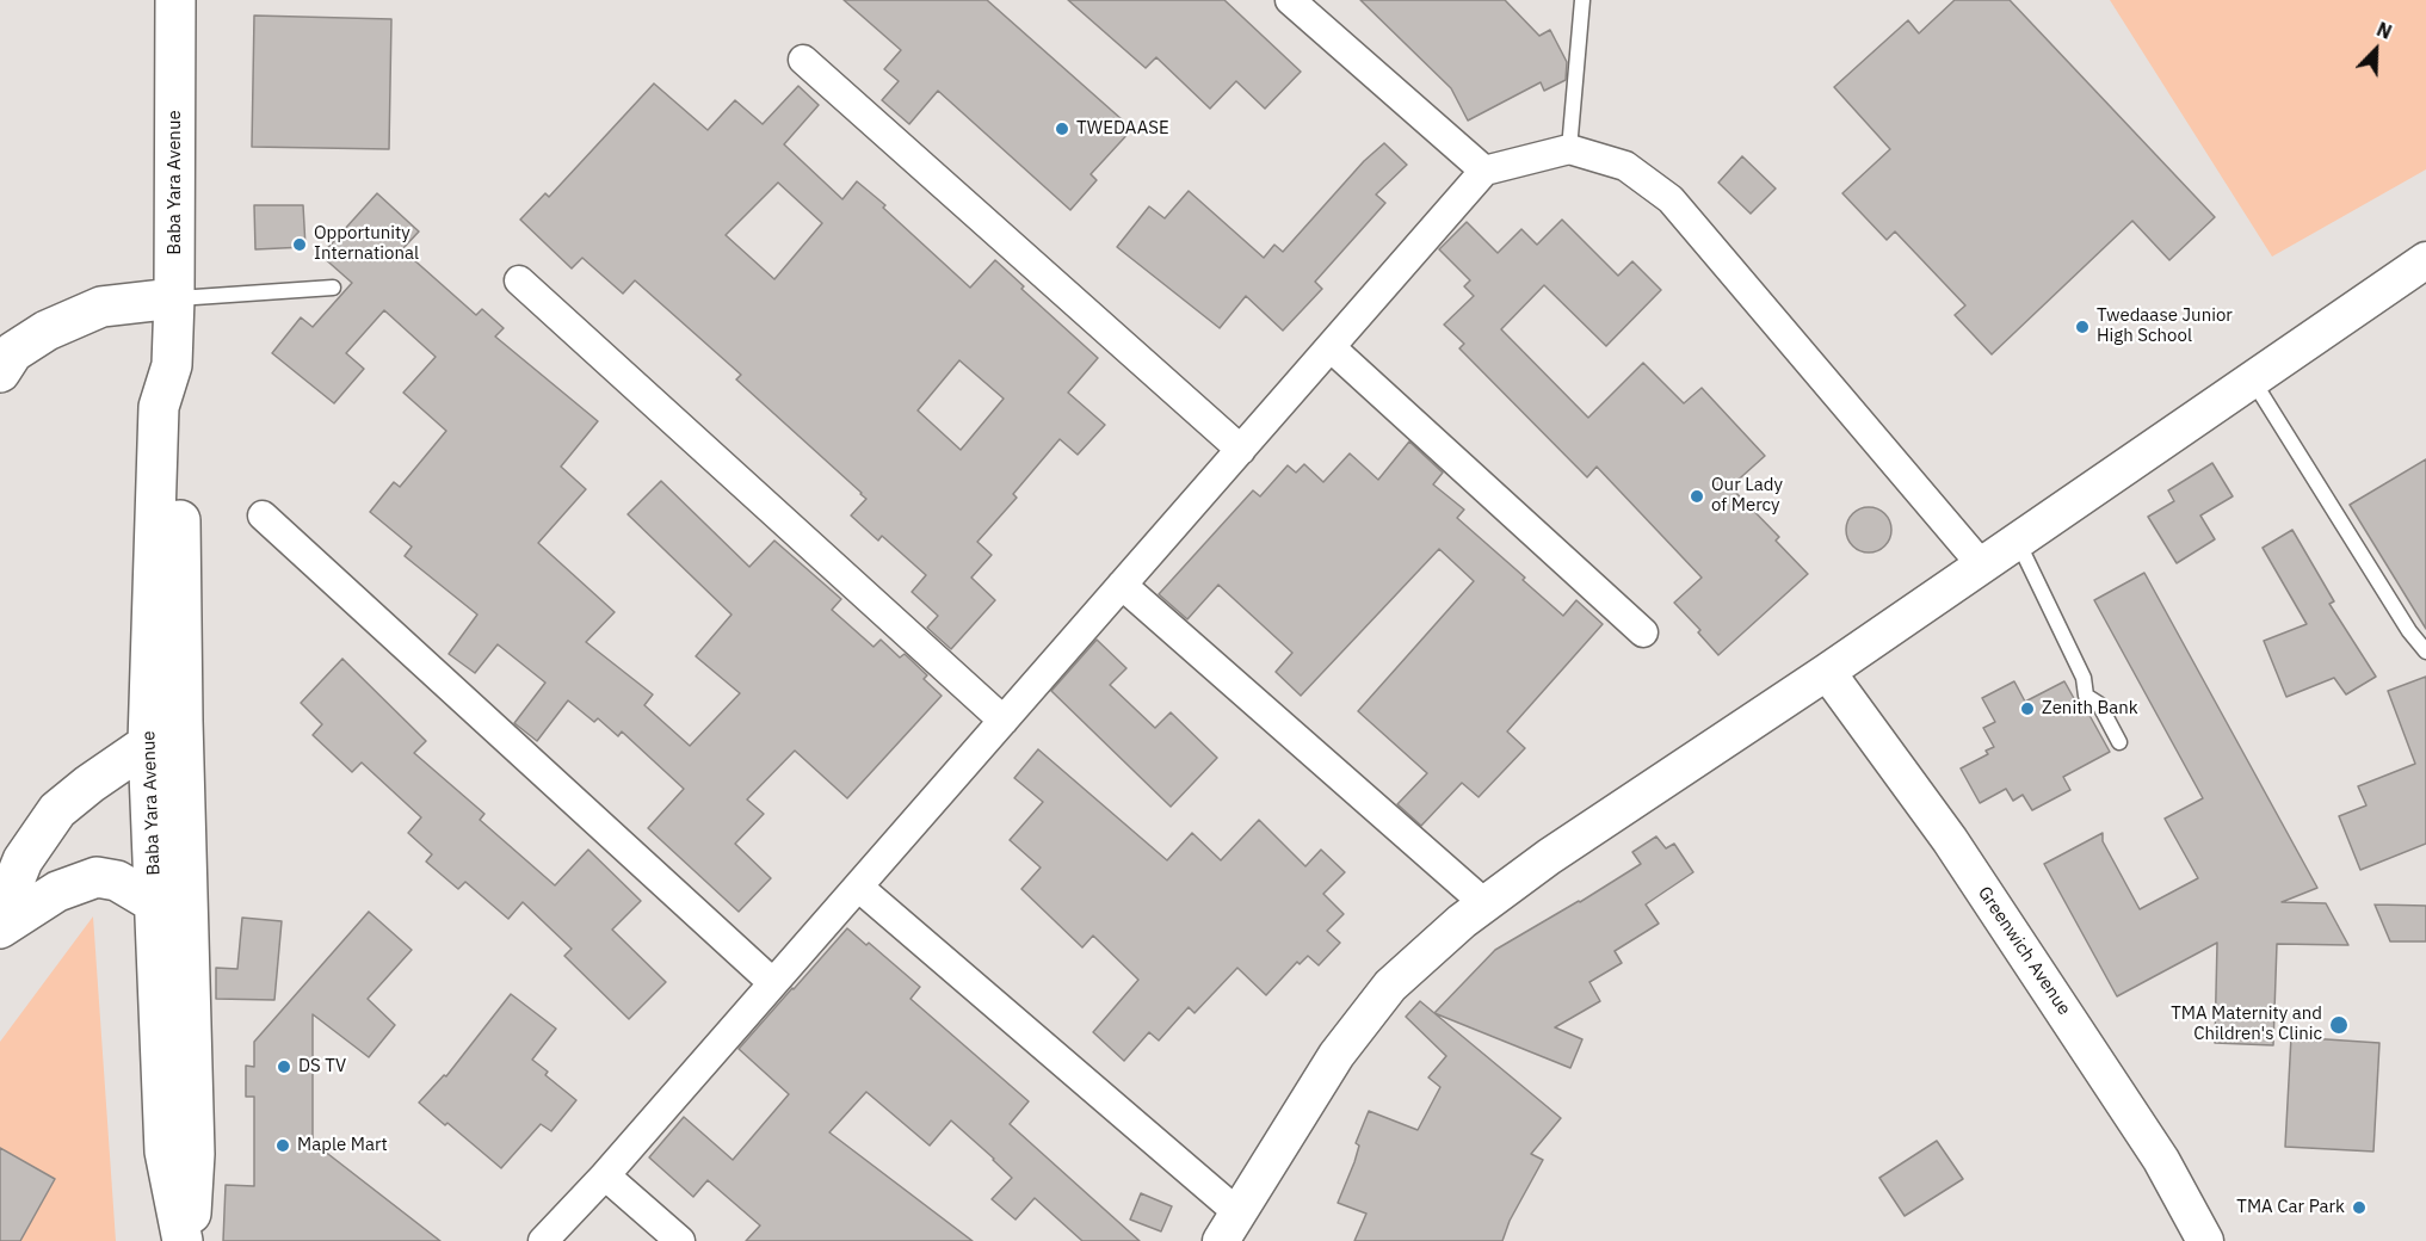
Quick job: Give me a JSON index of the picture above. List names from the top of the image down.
{
  "streets": {
    "main road": ["Baba Yara Avenue"],
    "street": ["Greenwich Avenue"]
  },
  "places": [
    "TWEDAASE",
    "Opportunity International",
    "Twedaase Junior High School",
    "Our Lady of Mercy",
    "Zenith Bank",
    "TMA Maternity and Children's Clinic",
    "DS TV",
    "Maple Mart",
    "TMA Car Park"
  ],
  "north": "top right"
}
